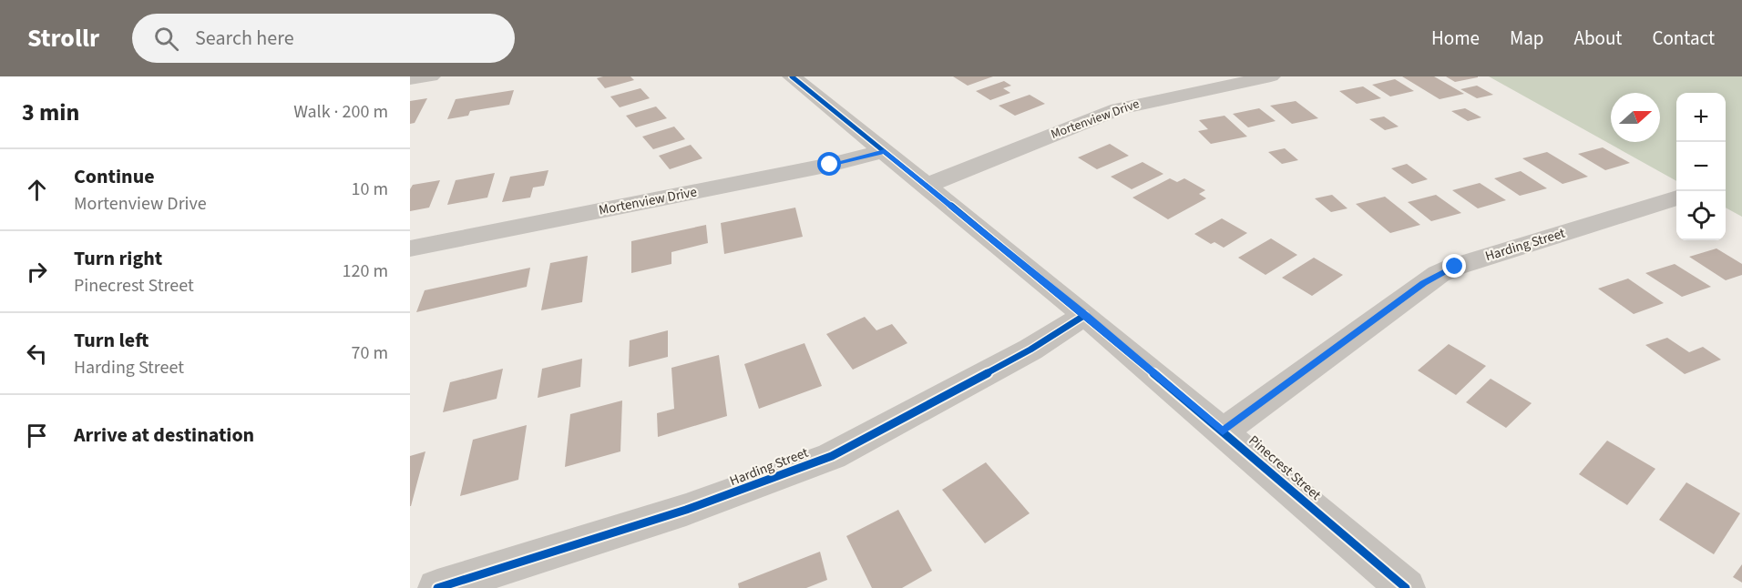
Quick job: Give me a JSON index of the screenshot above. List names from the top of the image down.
{
  "streets": {
    "street": ["Mortenview Drive", "Harding Street", "Pinecrest Street"]
  },
  "crossings": [
    ["Mortenview Drive", "Pinecrest Street"],
    ["Harding Street", "Pinecrest Street"]
  ],
  "north": "right",
  "page": {
    "header": "Strollr",
    "search": "Search here",
    "nav": [
      "Home",
      "Map",
      "About",
      "Contact"
    ],
    "heading": ["3 min", "Walk · 200 m"],
    "map_buttons": ["+", "−"],
    "list": [
      ["Continue", "Mortenview Drive", "10 m"],
      ["Turn right", "Pinecrest Street", "120 m"],
      ["Turn left", "Harding Street", "70 m"],
      "Arrive at destination"
    ]
  }
}
